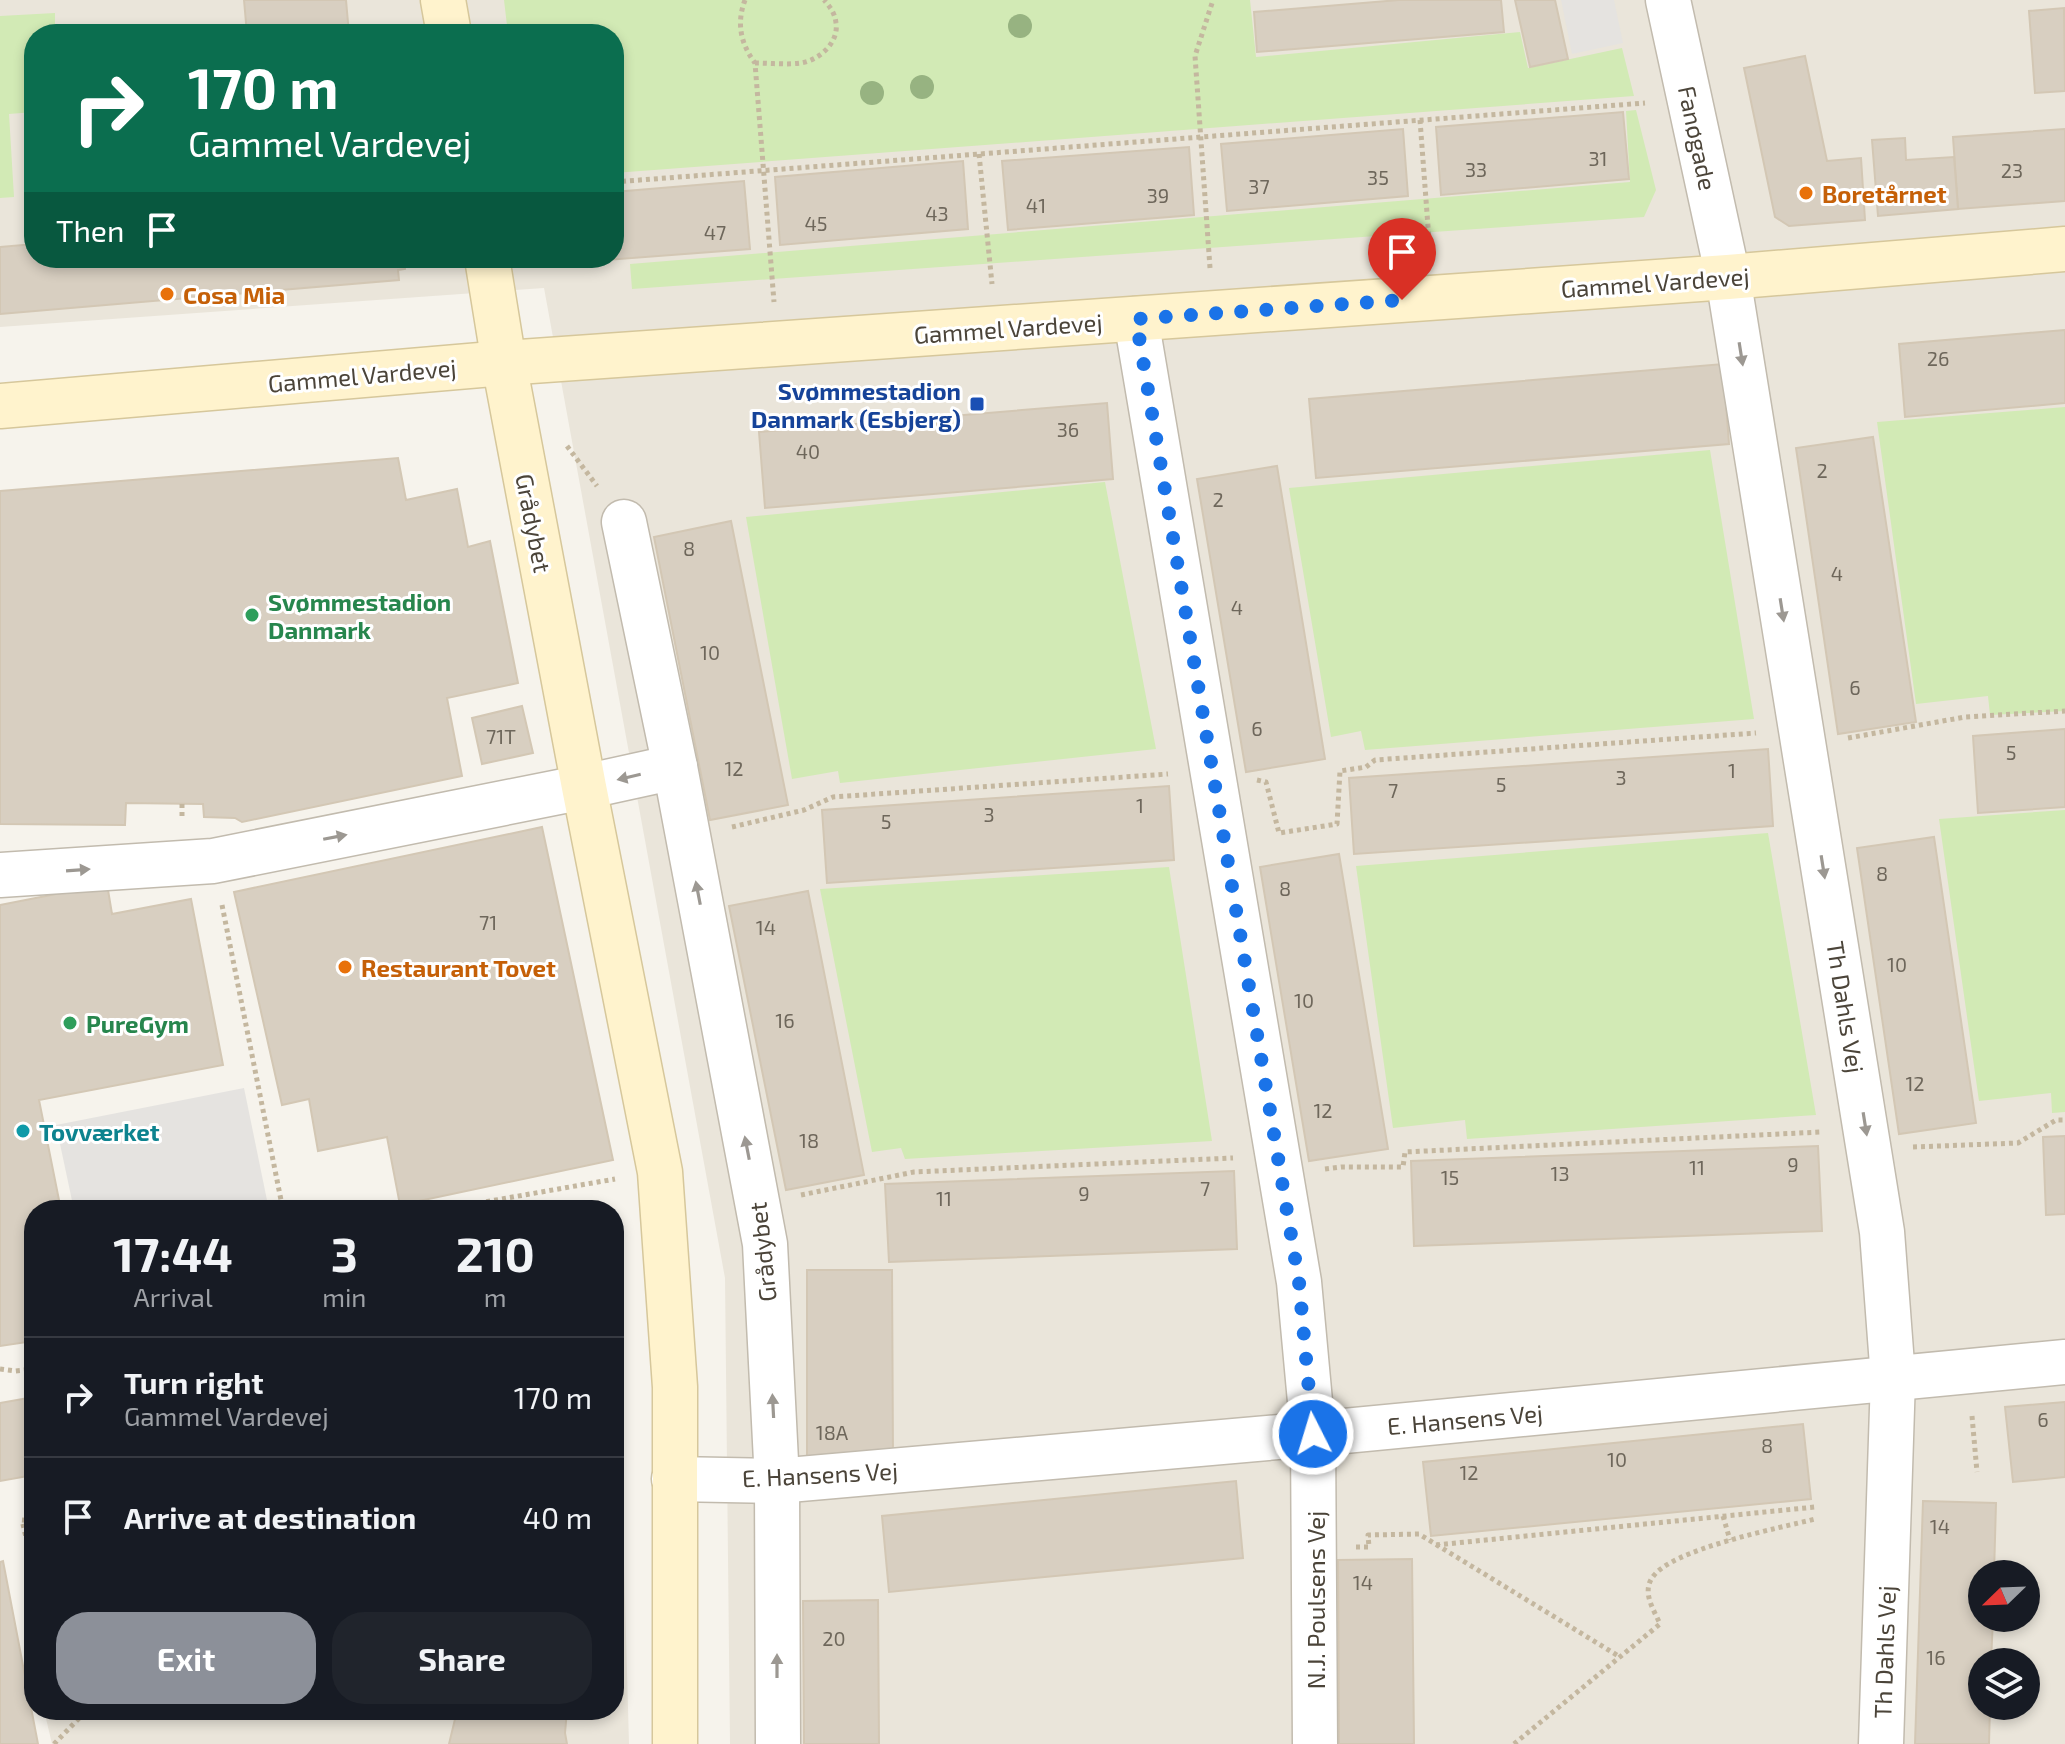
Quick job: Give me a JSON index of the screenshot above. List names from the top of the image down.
{
  "streets": {
    "street": [
      "Fanøgade",
      "Gammel Vardevej",
      "Grådybet",
      "Th Dahls Vej",
      "E. Hansens Vej",
      "N.J. Poulsens Vej"
    ]
  },
  "crossings": [
    ["Fanøgade", "Gammel Vardevej"],
    ["Fanøgade", "Th Dahls Vej"],
    ["Gammel Vardevej", "Grådybet"],
    ["Gammel Vardevej", "Th Dahls Vej"],
    ["Gammel Vardevej", "N.J. Poulsens Vej"],
    ["Grådybet", "E. Hansens Vej"],
    ["Th Dahls Vej", "E. Hansens Vej"],
    ["E. Hansens Vej", "N.J. Poulsens Vej"]
  ],
  "one_way": ["Th Dahls Vej"],
  "places": {
    "other": [
      "Boretårnet",
      "Cosa Mia",
      "Svømmestadion Danmark",
      "Restaurant Tovet",
      "PureGym",
      "Tovværket"
    ],
    "transit": ["Svømmestadion Danmark (Esbjerg)"]
  },
  "house_numbers": [
    "31",
    "33",
    "23",
    "35",
    "37",
    "39",
    "41",
    "43",
    "45",
    "47",
    "26",
    "36",
    "40",
    "2",
    "2",
    "8",
    "4",
    "4",
    "10",
    "6",
    "6",
    "71T",
    "5",
    "12",
    "1",
    "3",
    "5",
    "7",
    "1",
    "3",
    "5",
    "8",
    "8",
    "71",
    "14",
    "10",
    "10",
    "16",
    "12",
    "12",
    "18",
    "9",
    "11",
    "13",
    "15",
    "7",
    "9",
    "11",
    "6",
    "18A",
    "8",
    "10",
    "12",
    "14",
    "14",
    "20",
    "16"
  ],
  "north": "bottom left",
  "page": {
    "turn": ["170 m", "Gammel Vardevej"],
    "then": "Then",
    "eta": [
      "17:44",
      "Arrival",
      "3",
      "min",
      "210",
      "m"
    ],
    "list": [
      {
        "name": "Turn right",
        "note": "Gammel Vardevej",
        "value": "170 m"
      },
      {
        "name": "Arrive at destination",
        "value": "40 m"
      }
    ],
    "buttons": ["Exit", "Share"]
  }
}
